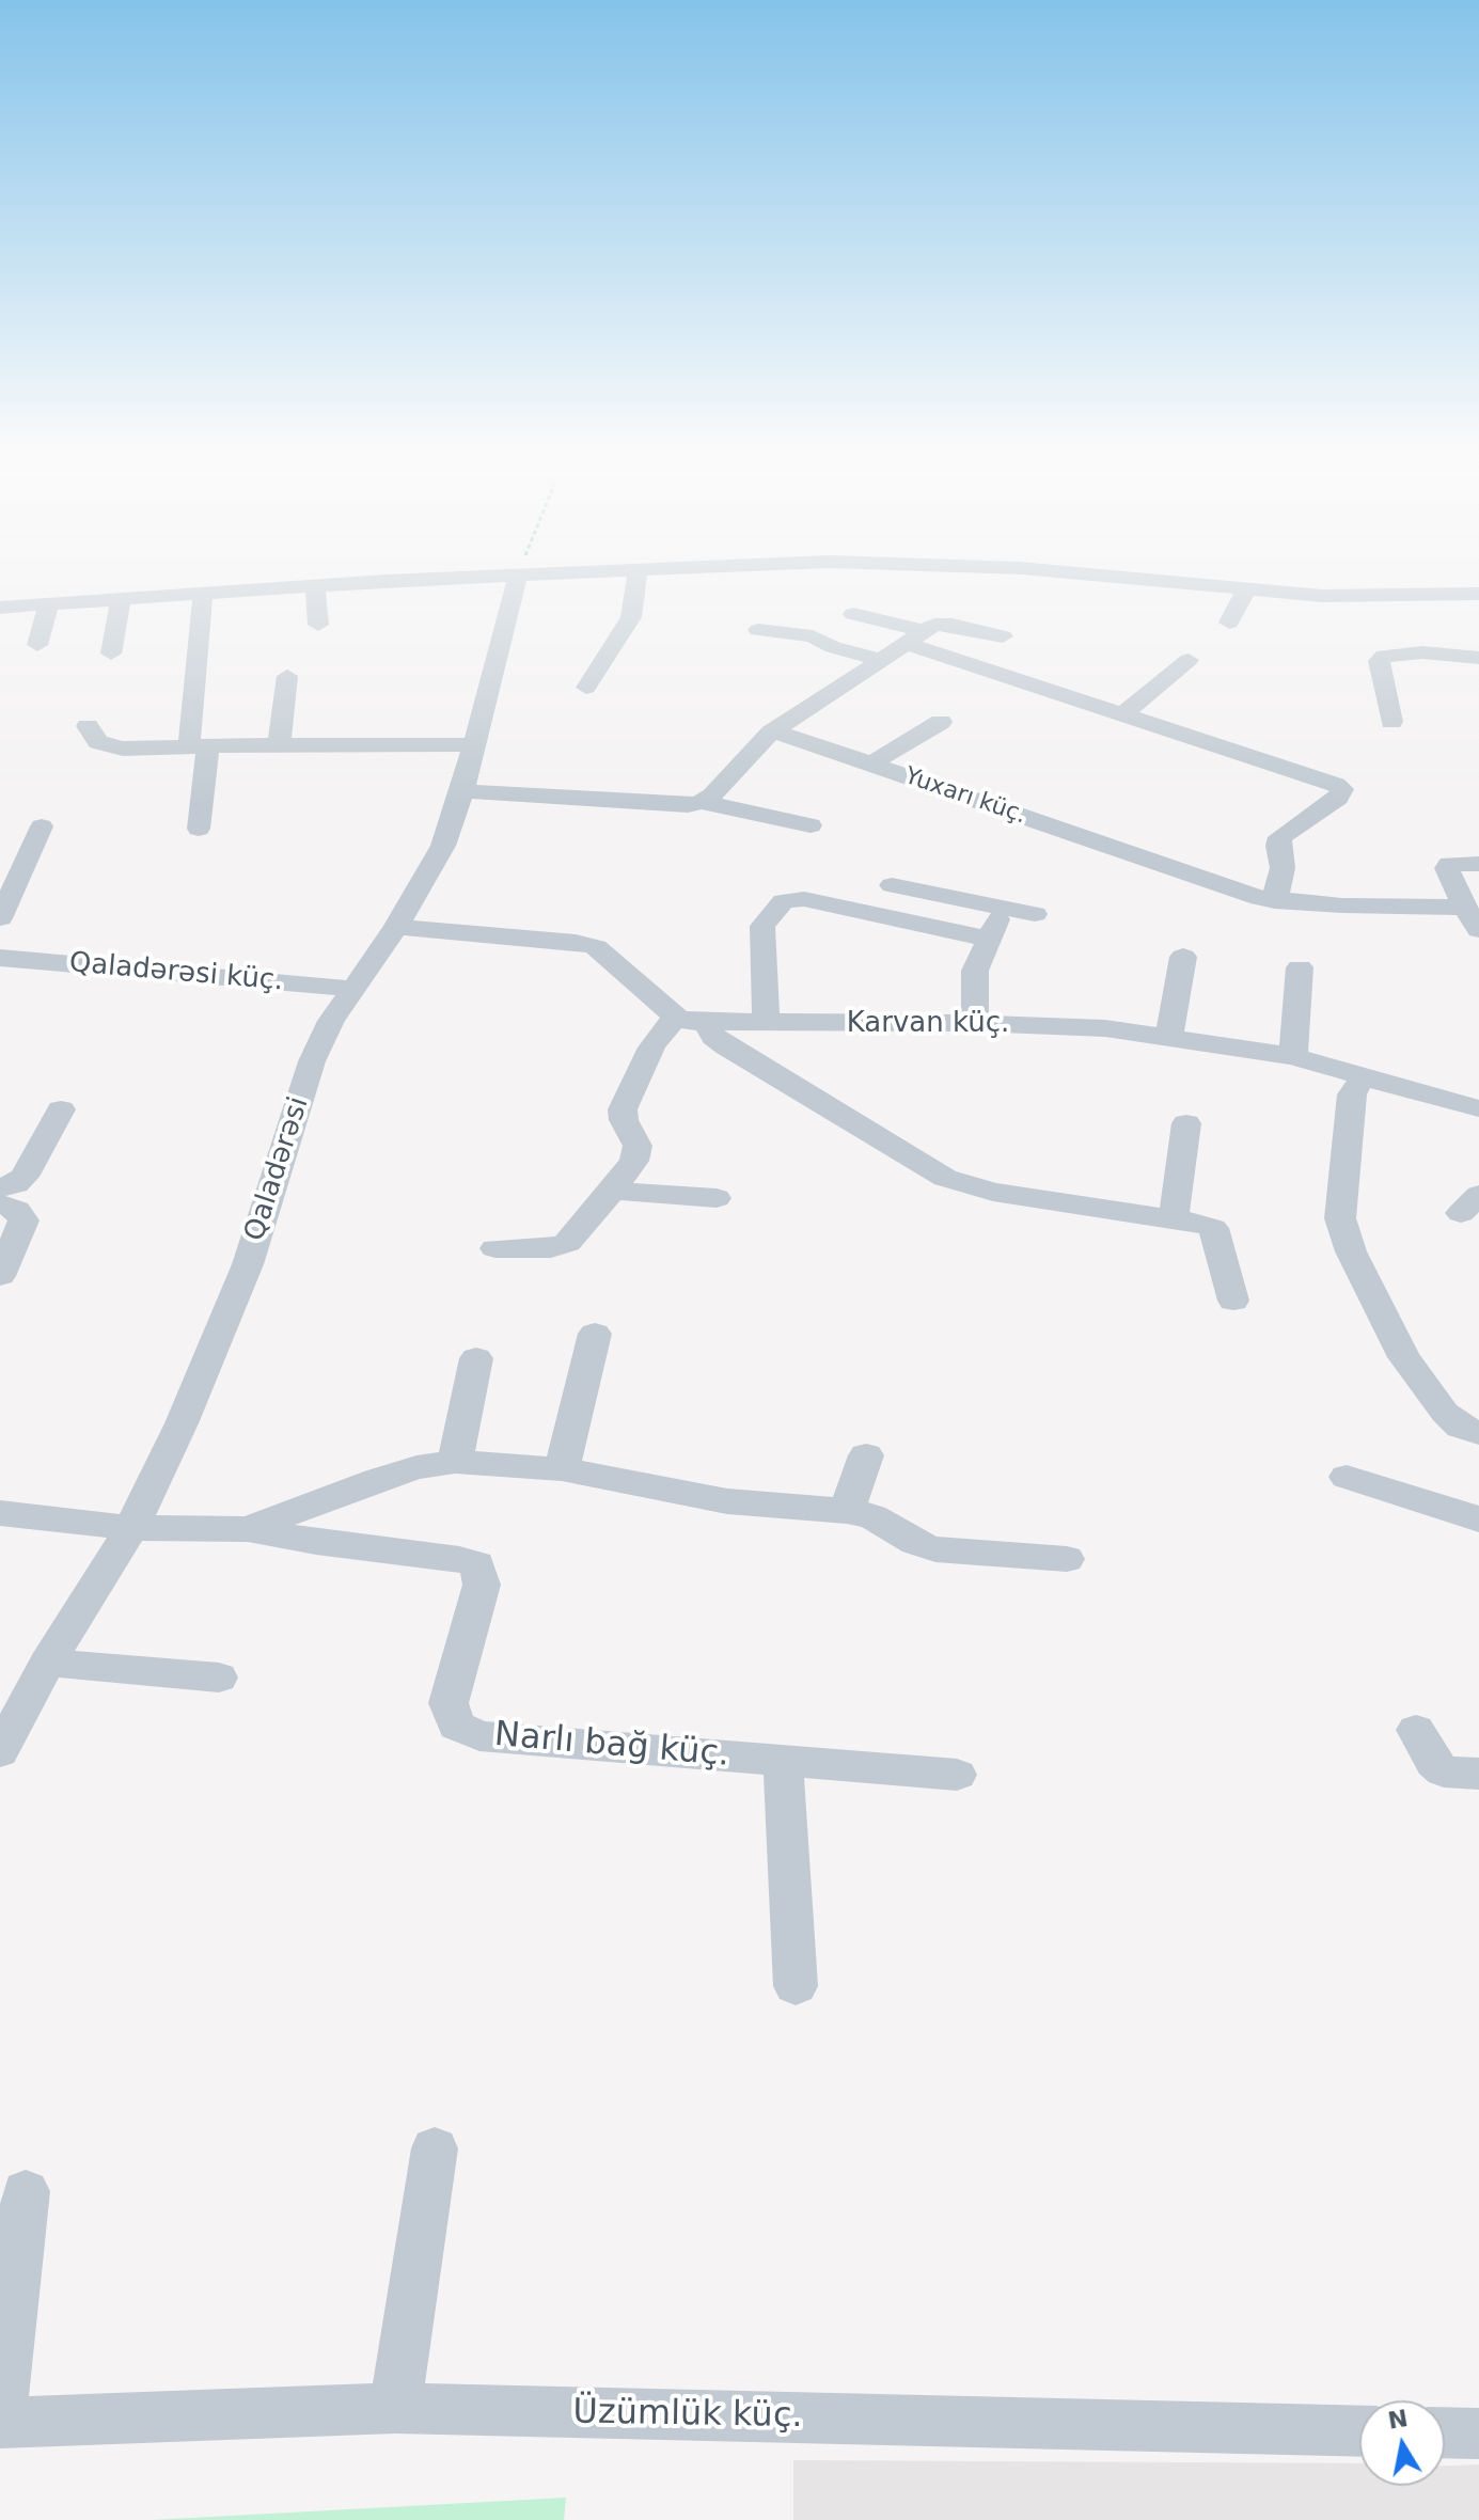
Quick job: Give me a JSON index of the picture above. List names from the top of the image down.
{
  "streets": {
    "street": [
      "Yuxarı küç.",
      "Qaladərəsi küç.",
      "Karvan küç.",
      "Qaladərəsi",
      "Narlı bağ küç.",
      "Üzümlük küç."
    ]
  },
  "crossings": [
    ["Qaladərəsi küç.", "Qaladərəsi"],
    ["Qaladərəsi", "Narlı bağ küç."]
  ],
  "north": "top"
}
